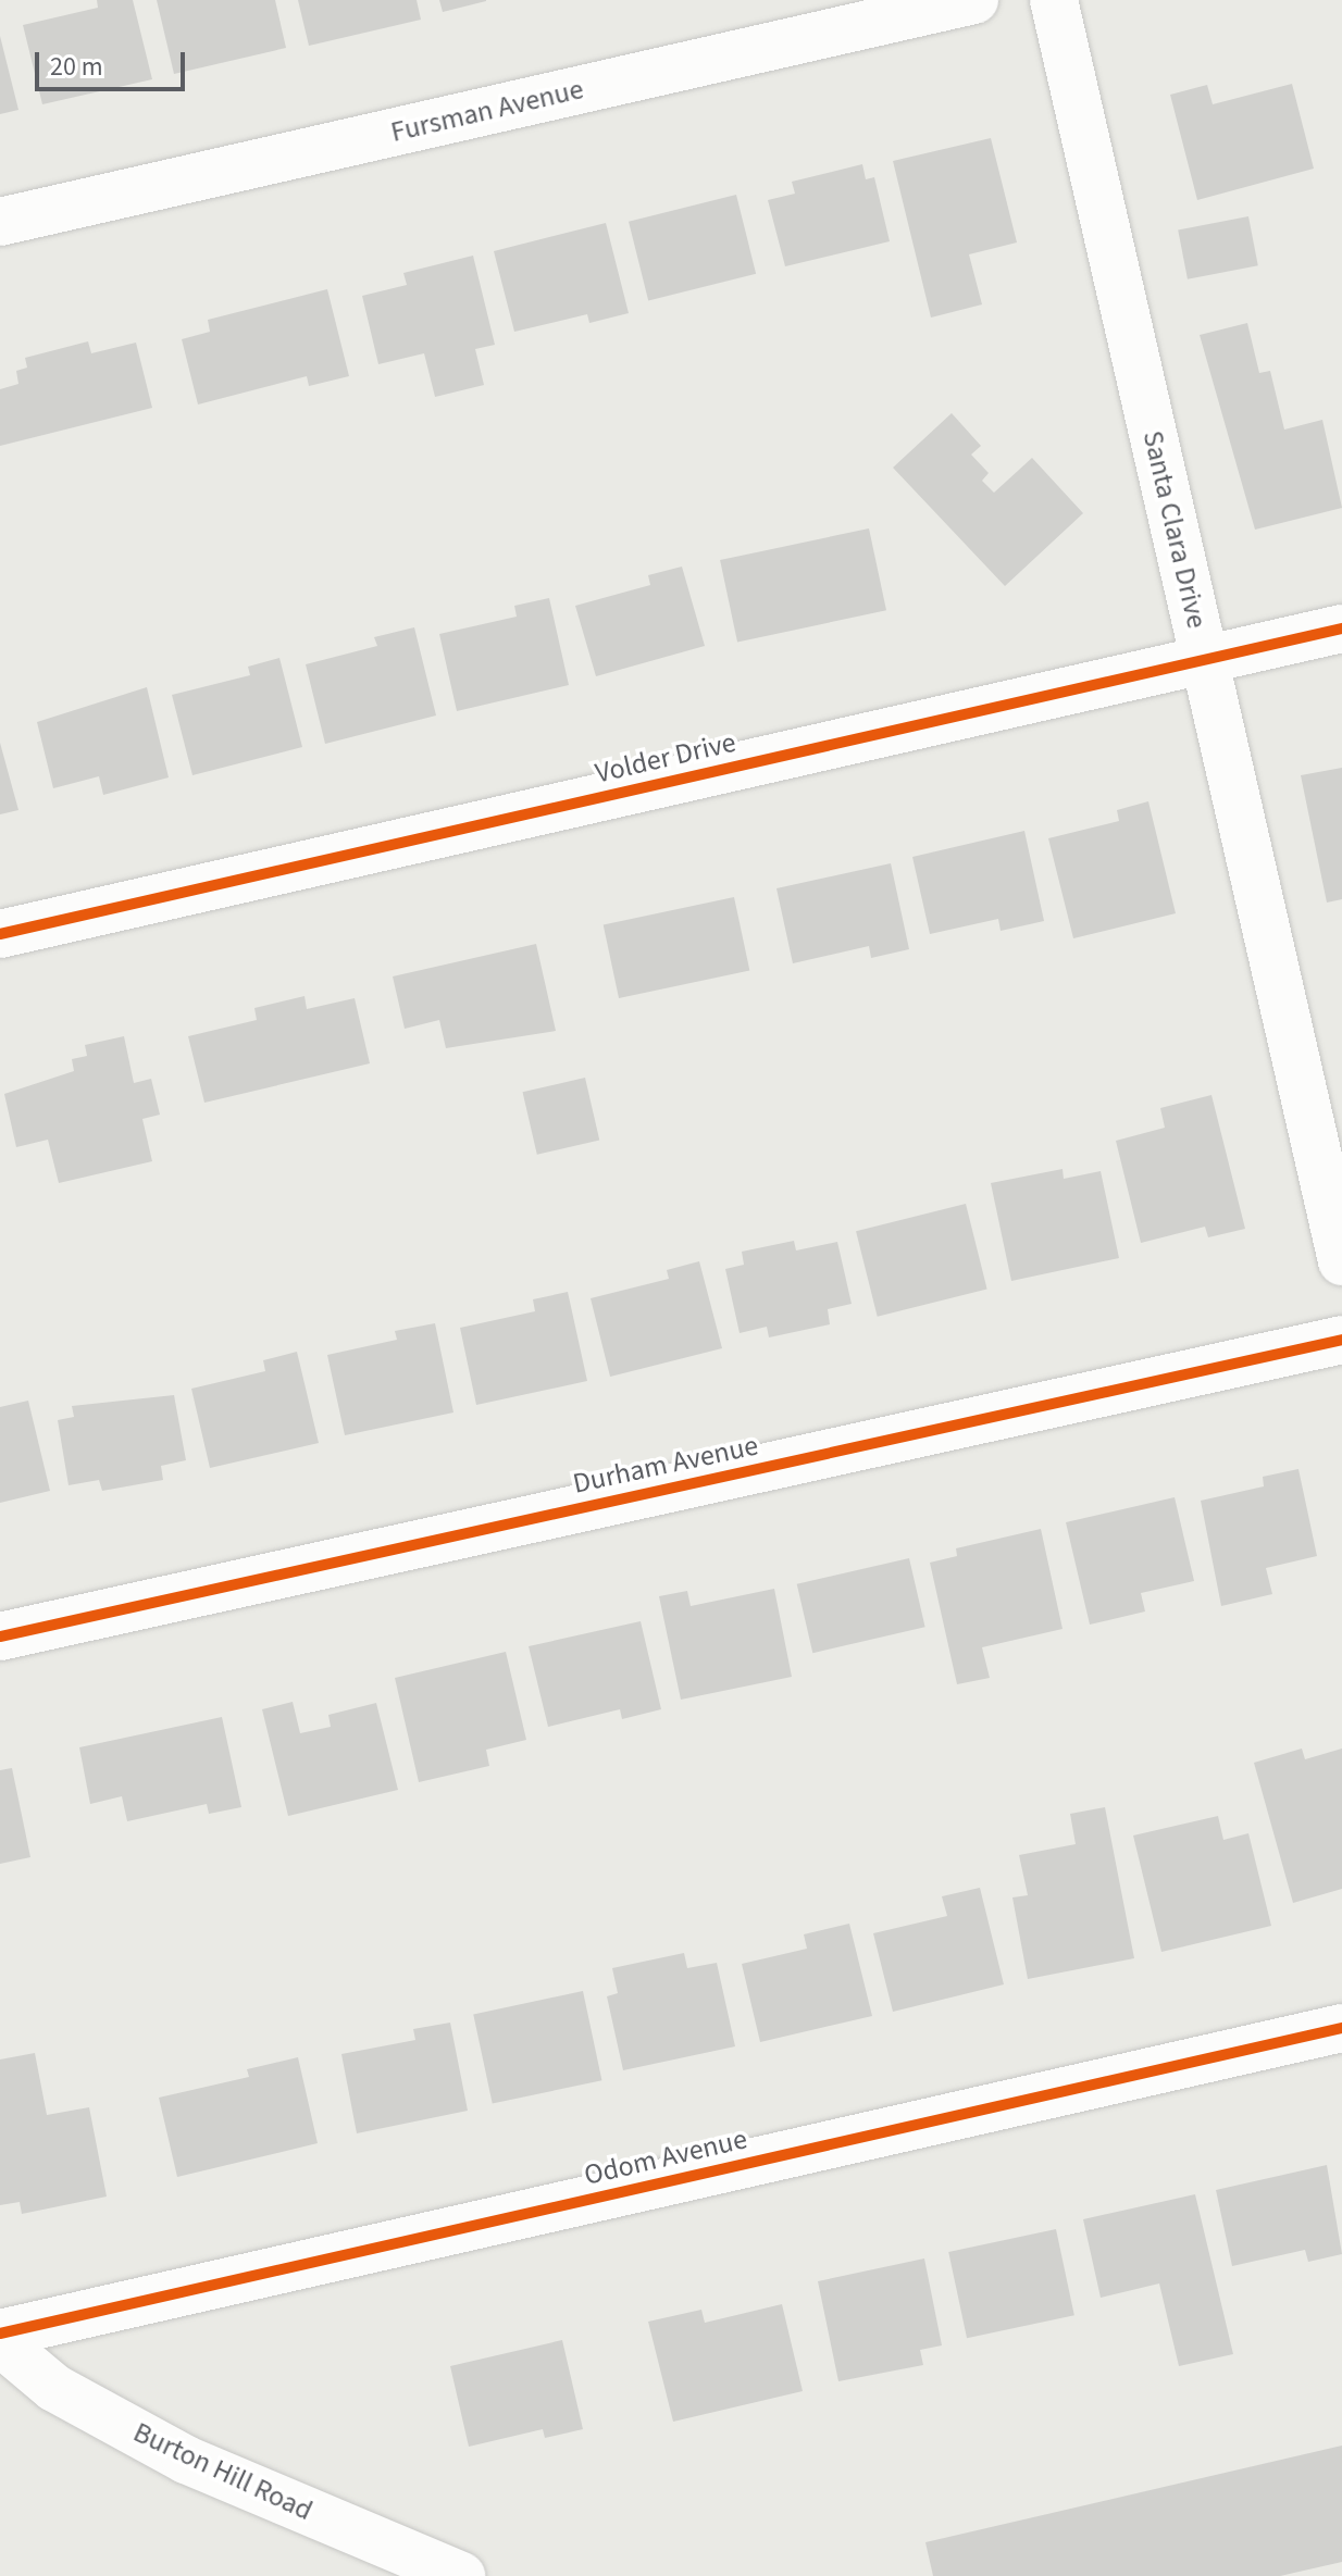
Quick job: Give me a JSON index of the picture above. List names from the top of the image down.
{
  "streets": {
    "street": [
      "Fursman Avenue",
      "Santa Clara Drive",
      "Volder Drive",
      "Durham Avenue",
      "Odom Avenue",
      "Burton Hill Road"
    ]
  },
  "crossings": [
    ["Santa Clara Drive", "Volder Drive"]
  ],
  "scale_bar": "20 m"
}
